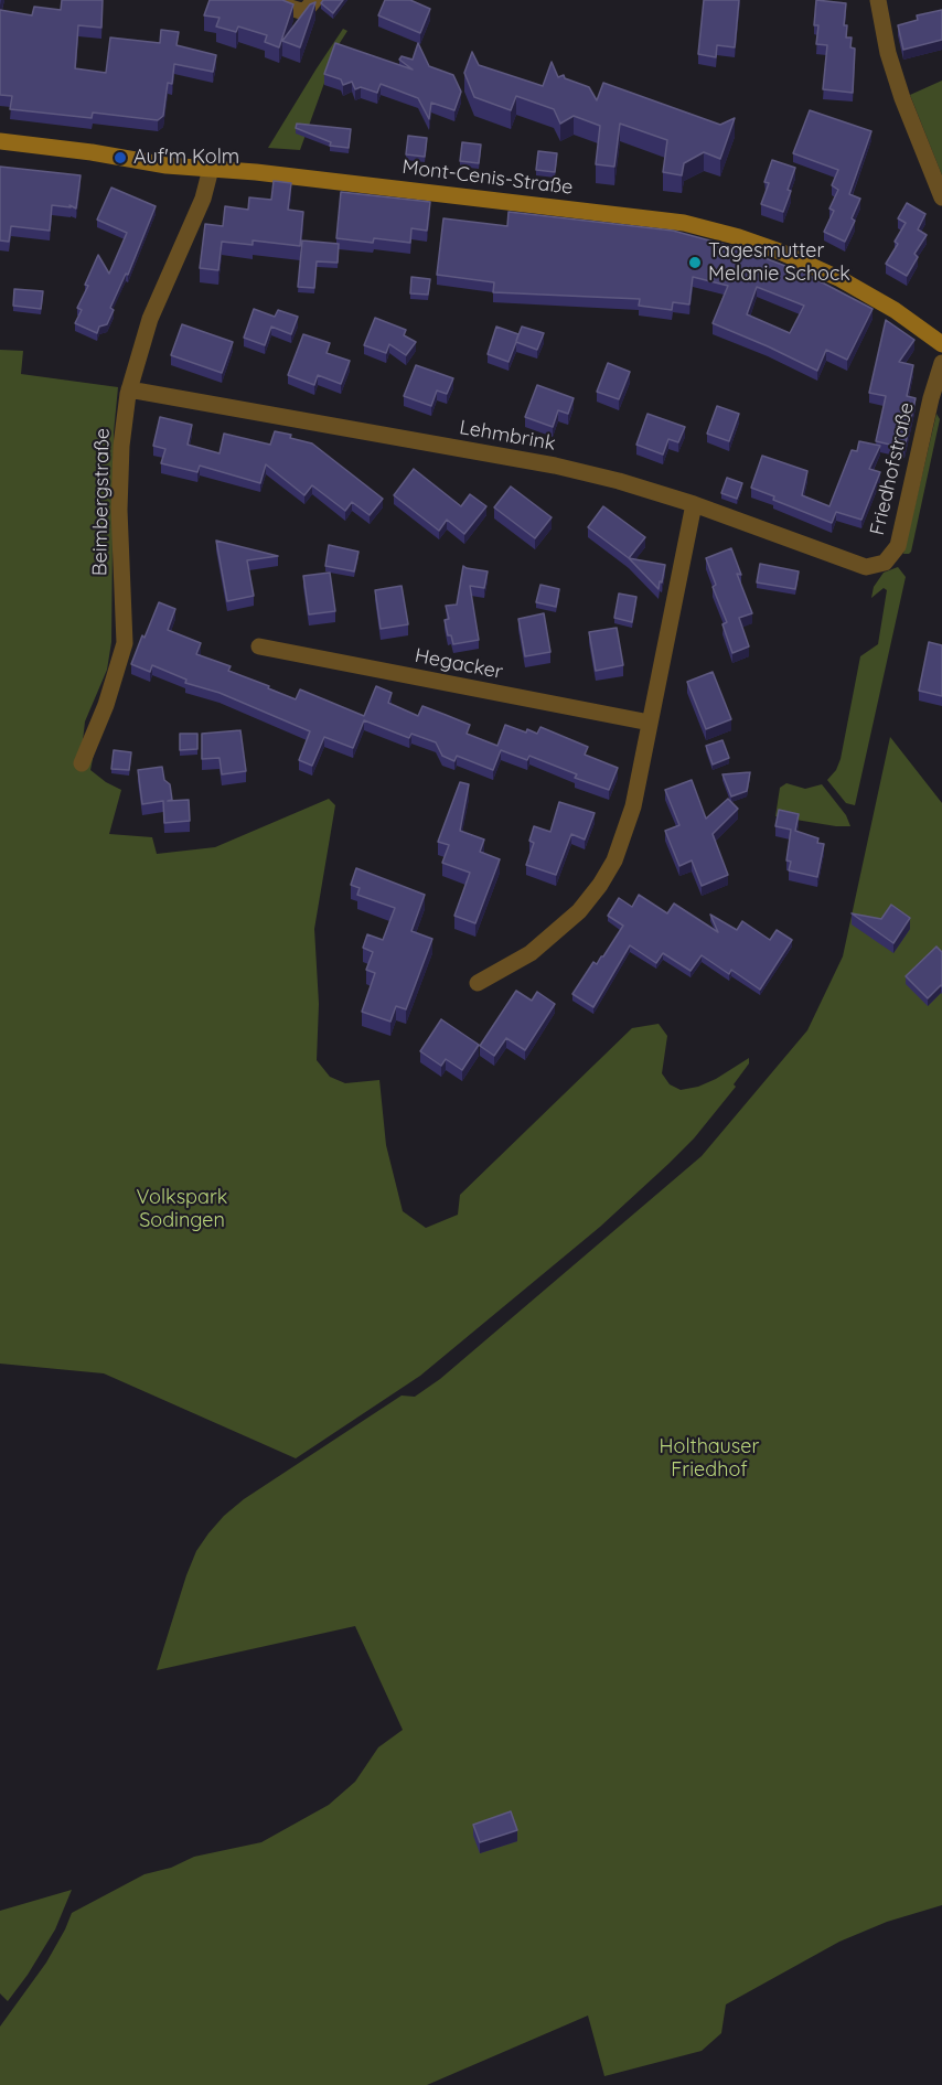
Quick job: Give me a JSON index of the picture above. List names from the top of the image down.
{
  "streets": {
    "main road": ["Mont-Cenis-Straße"],
    "street": [
      "Lehmbrink",
      "Friedhofstraße",
      "Beimbergstraße",
      "Hegacker"
    ]
  },
  "crossings": [
    ["Mont-Cenis-Straße", "Beimbergstraße"],
    ["Lehmbrink", "Friedhofstraße"],
    ["Lehmbrink", "Beimbergstraße"]
  ],
  "parks": ["Volkspark Sodingen", "Holthauser Friedhof"],
  "places": ["Auf'm Kolm", "Tagesmutter Melanie Schock"]
}
